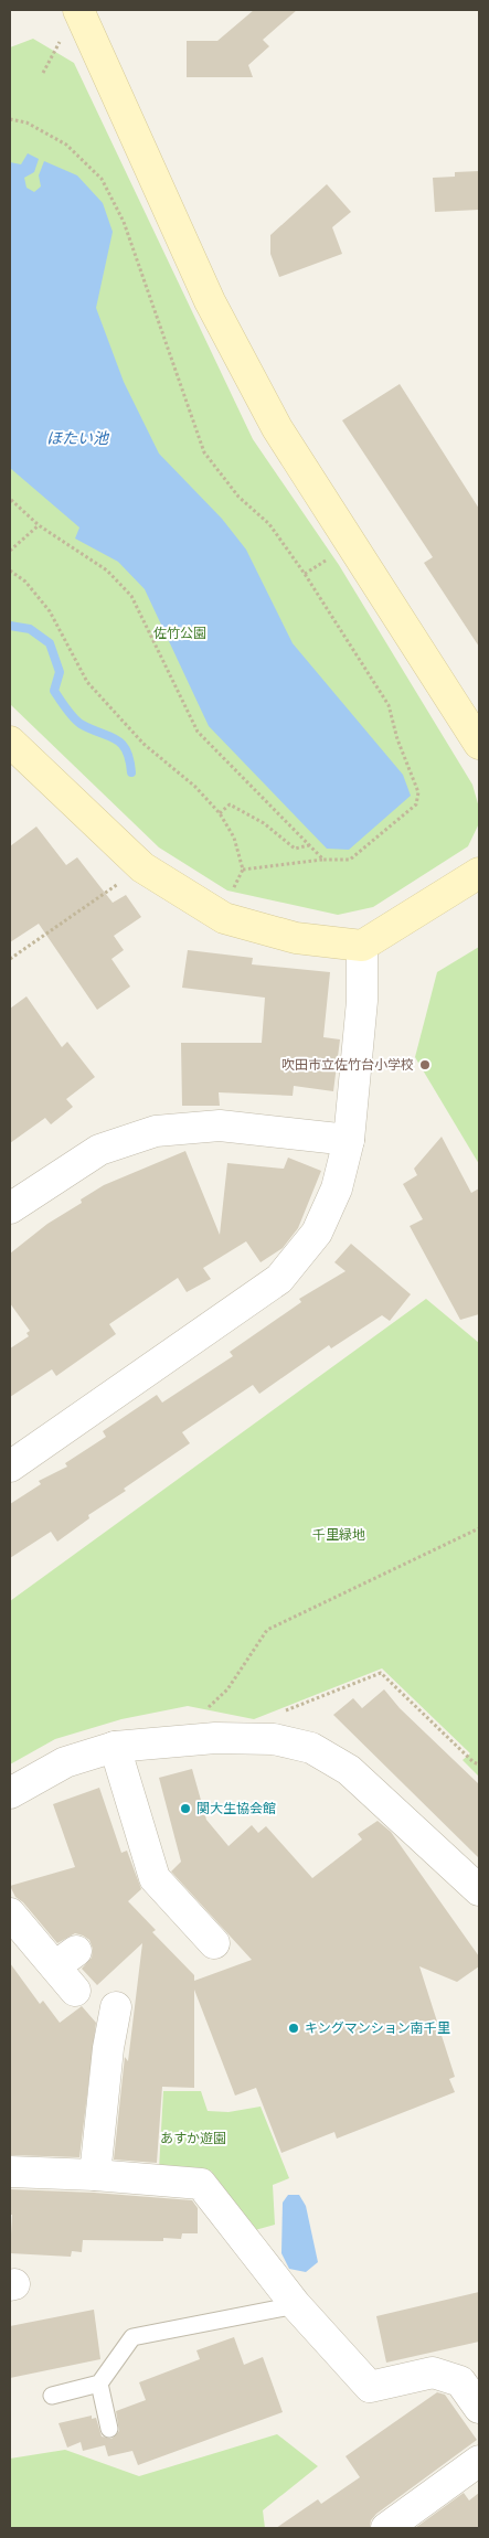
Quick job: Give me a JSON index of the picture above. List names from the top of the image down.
{
  "water": ["ほたい池"],
  "parks": ["佐竹公園", "千里緑地", "あすか遊園"],
  "places": ["吹田市立佐竹台小学校", "関大生協会館", "キングマンション南千里"]
}
